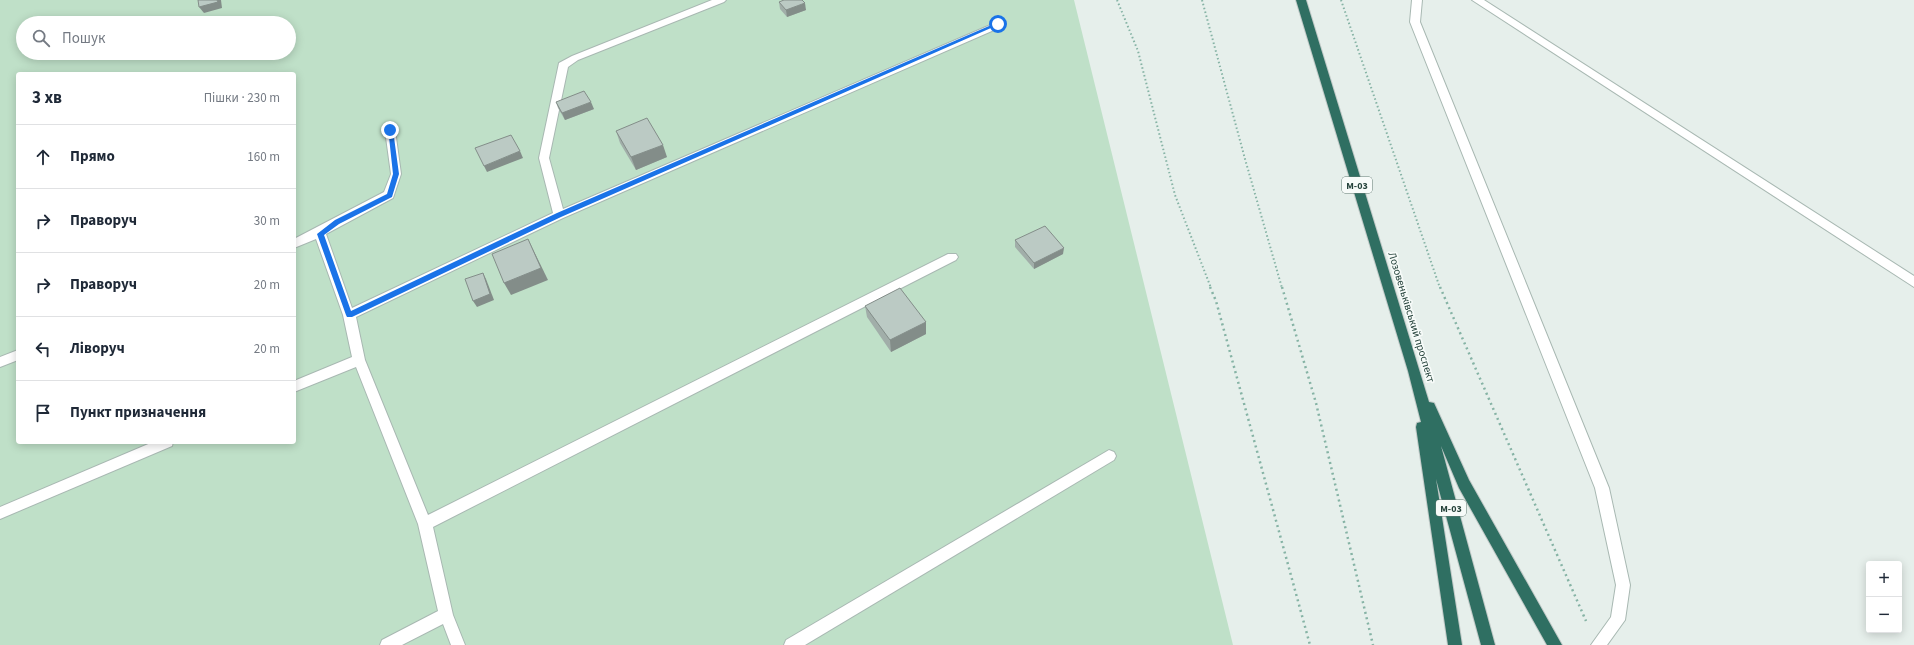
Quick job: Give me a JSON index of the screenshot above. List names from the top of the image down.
{
  "streets": {
    "highway": ["М-03", "Лозовеньківський проспект"]
  },
  "page": {
    "search": "Пошук",
    "heading": ["3 хв", "Пішки · 230 m"],
    "list": [
      ["Прямо", "160 m"],
      ["Праворуч", "30 m"],
      ["Праворуч", "20 m"],
      ["Ліворуч", "20 m"],
      "Пункт призначення"
    ],
    "map_buttons": ["+", "−"]
  }
}
